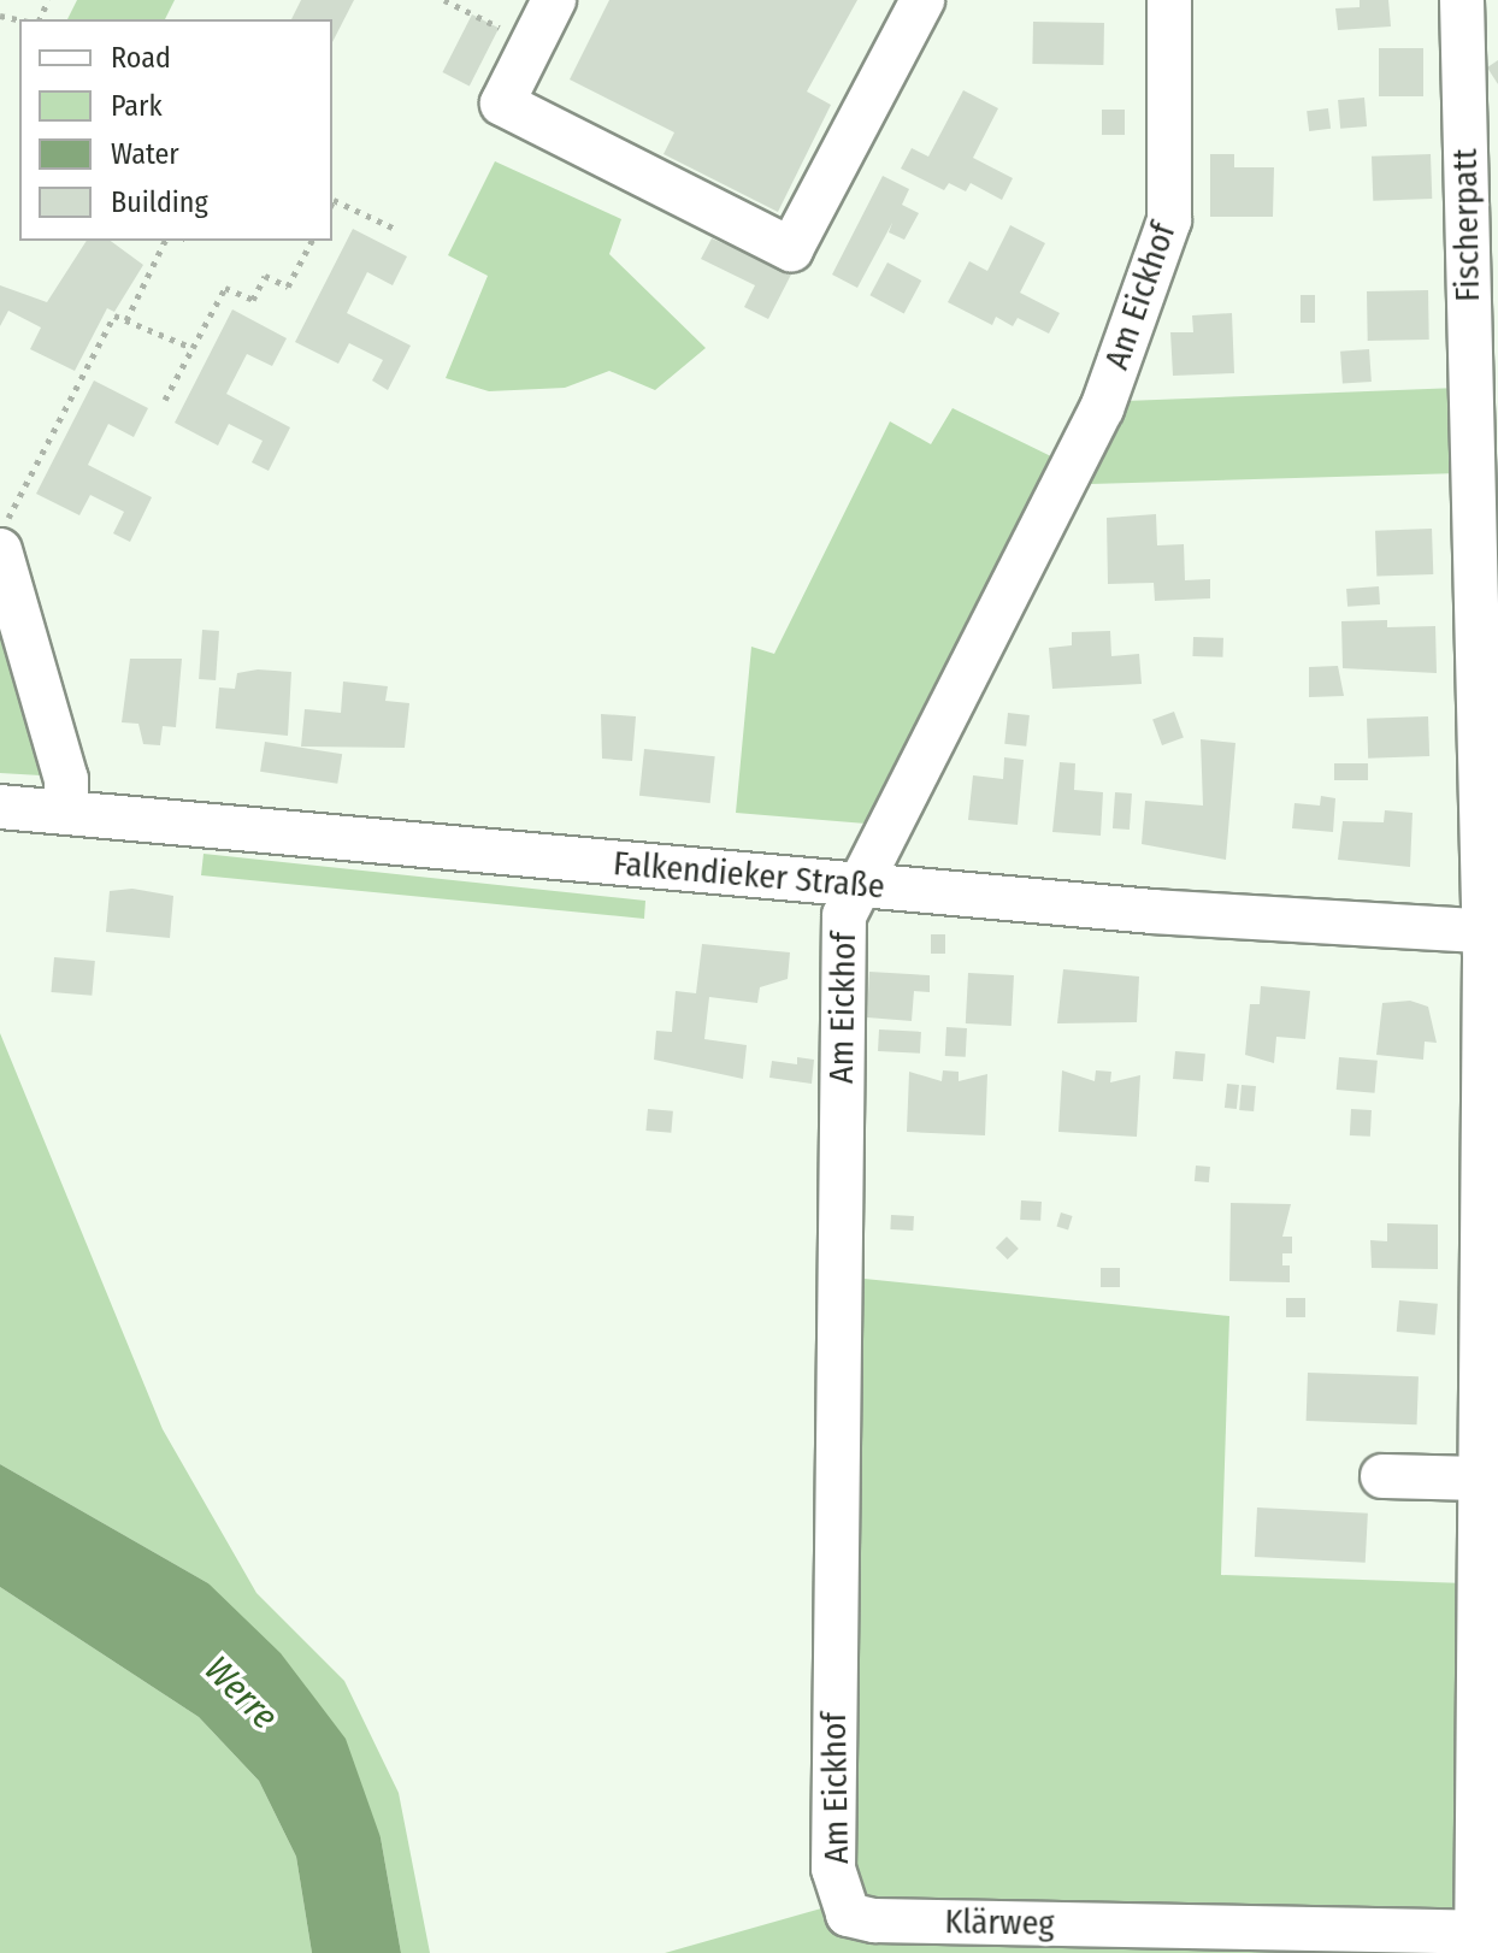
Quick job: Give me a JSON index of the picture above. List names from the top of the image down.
{
  "streets": {
    "street": [
      "Fischerpatt",
      "Am Eickhof",
      "Falkendieker Straße",
      "Klärweg"
    ]
  },
  "crossings": [
    ["Fischerpatt", "Falkendieker Straße"],
    ["Fischerpatt", "Klärweg"],
    ["Am Eickhof", "Falkendieker Straße"],
    ["Am Eickhof", "Klärweg"]
  ],
  "water": ["Werre"],
  "legend": [
    "Road",
    "Park",
    "Water",
    "Building"
  ]
}
